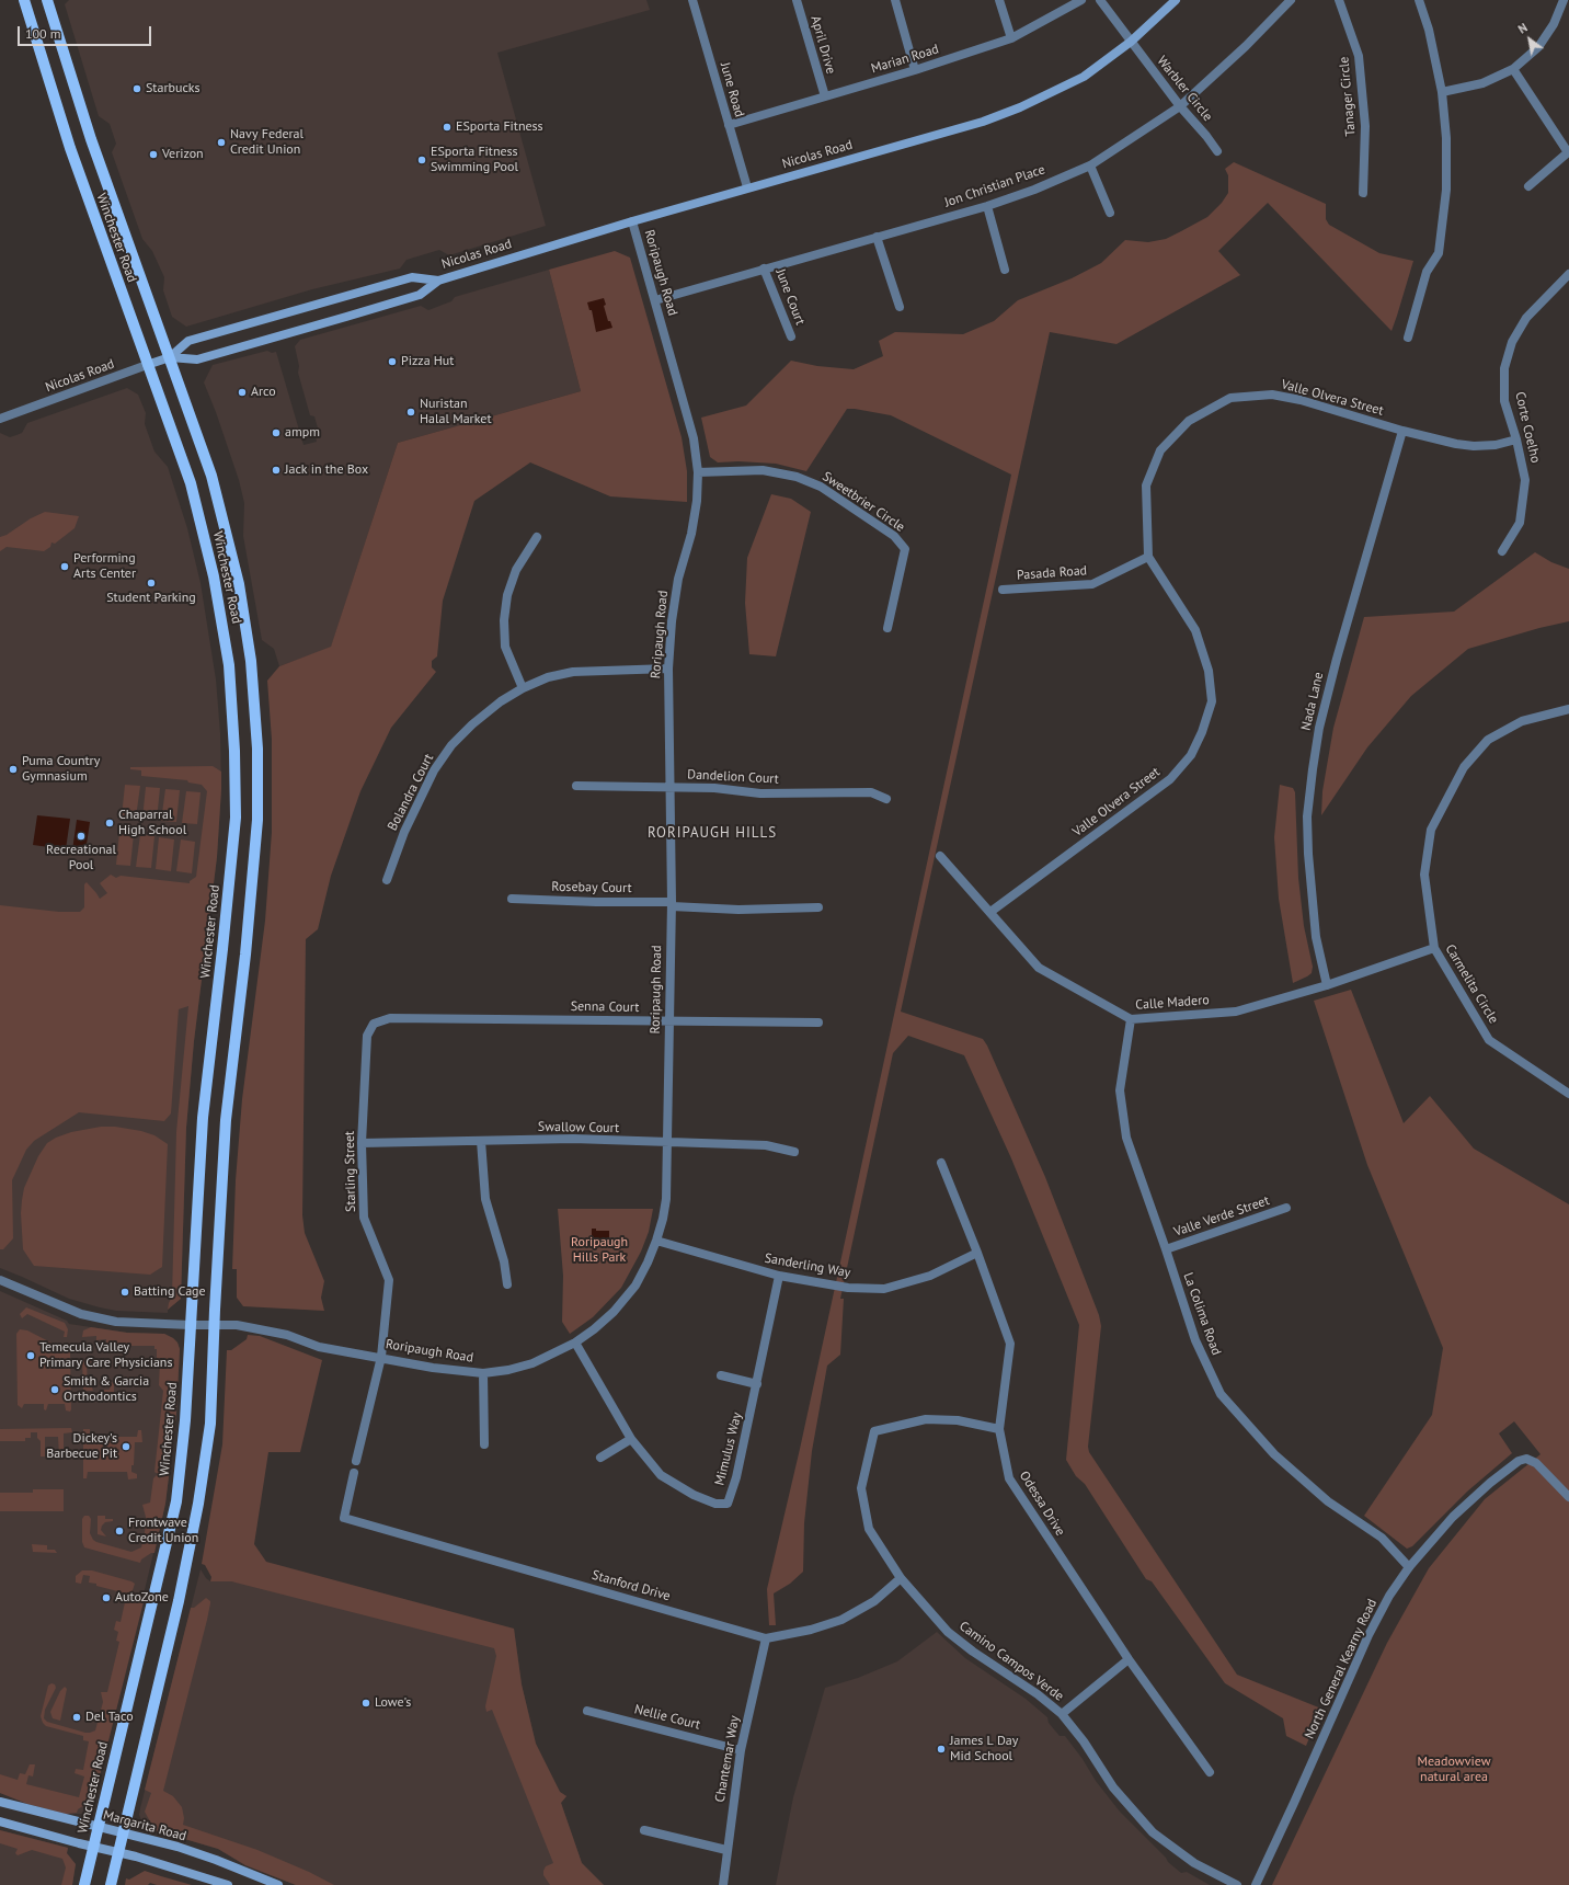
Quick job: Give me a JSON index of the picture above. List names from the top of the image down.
{
  "streets": {
    "main road": ["Nicolas Road", "Winchester Road", "Margarita Road"],
    "street": [
      "April Drive",
      "Marian Road",
      "Warbler Circle",
      "June Road",
      "Tanager Circle",
      "Jon Christian Place",
      "Roripaugh Road",
      "June Court",
      "Valle Olvera Street",
      "Corte Coelho",
      "Sweetbrier Circle",
      "Pasada Road",
      "Nada Lane",
      "Dandelion Court",
      "Bolandra Court",
      "Rosebay Court",
      "Carmelita Circle",
      "Calle Madero",
      "Senna Court",
      "Swallow Court",
      "Starling Street",
      "Valle Verde Street",
      "Sanderling Way",
      "La Colima Road",
      "Mimulus Way",
      "Odessa Drive",
      "Stanford Drive",
      "Camino Campos Verde",
      "North General Kearny Road",
      "Nellie Court",
      "Chantemar Way"
    ]
  },
  "crossings": [
    ["April Drive", "Marian Road"],
    ["Marian Road", "June Road"],
    ["Warbler Circle", "Nicolas Road"],
    ["Warbler Circle", "Jon Christian Place"],
    ["June Road", "Nicolas Road"],
    ["Nicolas Road", "Winchester Road"],
    ["Nicolas Road", "Roripaugh Road"],
    ["Jon Christian Place", "Roripaugh Road"],
    ["Jon Christian Place", "June Court"],
    ["Winchester Road", "Roripaugh Road"],
    ["Winchester Road", "Margarita Road"],
    ["Roripaugh Road", "Sweetbrier Circle"],
    ["Roripaugh Road", "Dandelion Court"],
    ["Roripaugh Road", "Bolandra Court"],
    ["Roripaugh Road", "Rosebay Court"],
    ["Roripaugh Road", "Senna Court"],
    ["Roripaugh Road", "Swallow Court"],
    ["Roripaugh Road", "Starling Street"],
    ["Roripaugh Road", "Sanderling Way"],
    ["Roripaugh Road", "Mimulus Way"],
    ["Valle Olvera Street", "Corte Coelho"],
    ["Valle Olvera Street", "Pasada Road"],
    ["Valle Olvera Street", "Nada Lane"],
    ["Valle Olvera Street", "Calle Madero"],
    ["Nada Lane", "Calle Madero"],
    ["Carmelita Circle", "Calle Madero"],
    ["Calle Madero", "La Colima Road"],
    ["Senna Court", "Starling Street"],
    ["Swallow Court", "Starling Street"],
    ["Valle Verde Street", "La Colima Road"],
    ["Sanderling Way", "Mimulus Way"],
    ["Sanderling Way", "Odessa Drive"],
    ["La Colima Road", "North General Kearny Road"],
    ["Odessa Drive", "Camino Campos Verde"],
    ["Stanford Drive", "Camino Campos Verde"],
    ["Stanford Drive", "Chantemar Way"],
    ["Nellie Court", "Chantemar Way"]
  ],
  "districts": ["RORIPAUGH HILLS"],
  "parks": ["Roripaugh Hills Park", "Meadowview natural area"],
  "places": [
    "Starbucks",
    "ESporta Fitness",
    "Navy Federal Credit Union",
    "Verizon",
    "ESporta Fitness Swimming Pool",
    "Pizza Hut",
    "Arco",
    "Nuristan Halal Market",
    "ampm",
    "Jack in the Box",
    "Performing Arts Center",
    "Student Parking",
    "Puma Country Gymnasium",
    "Chaparral High School",
    "Recreational Pool",
    "Batting Cage",
    "Temecula Valley Primary Care Physicians",
    "Smith & Garcia Orthodontics",
    "Dickey's Barbecue Pit",
    "Frontwave Credit Union",
    "AutoZone",
    "Lowe's",
    "Del Taco",
    "James L Day Mid School"
  ],
  "scale_bar": "100 m",
  "north": "top left"
}
